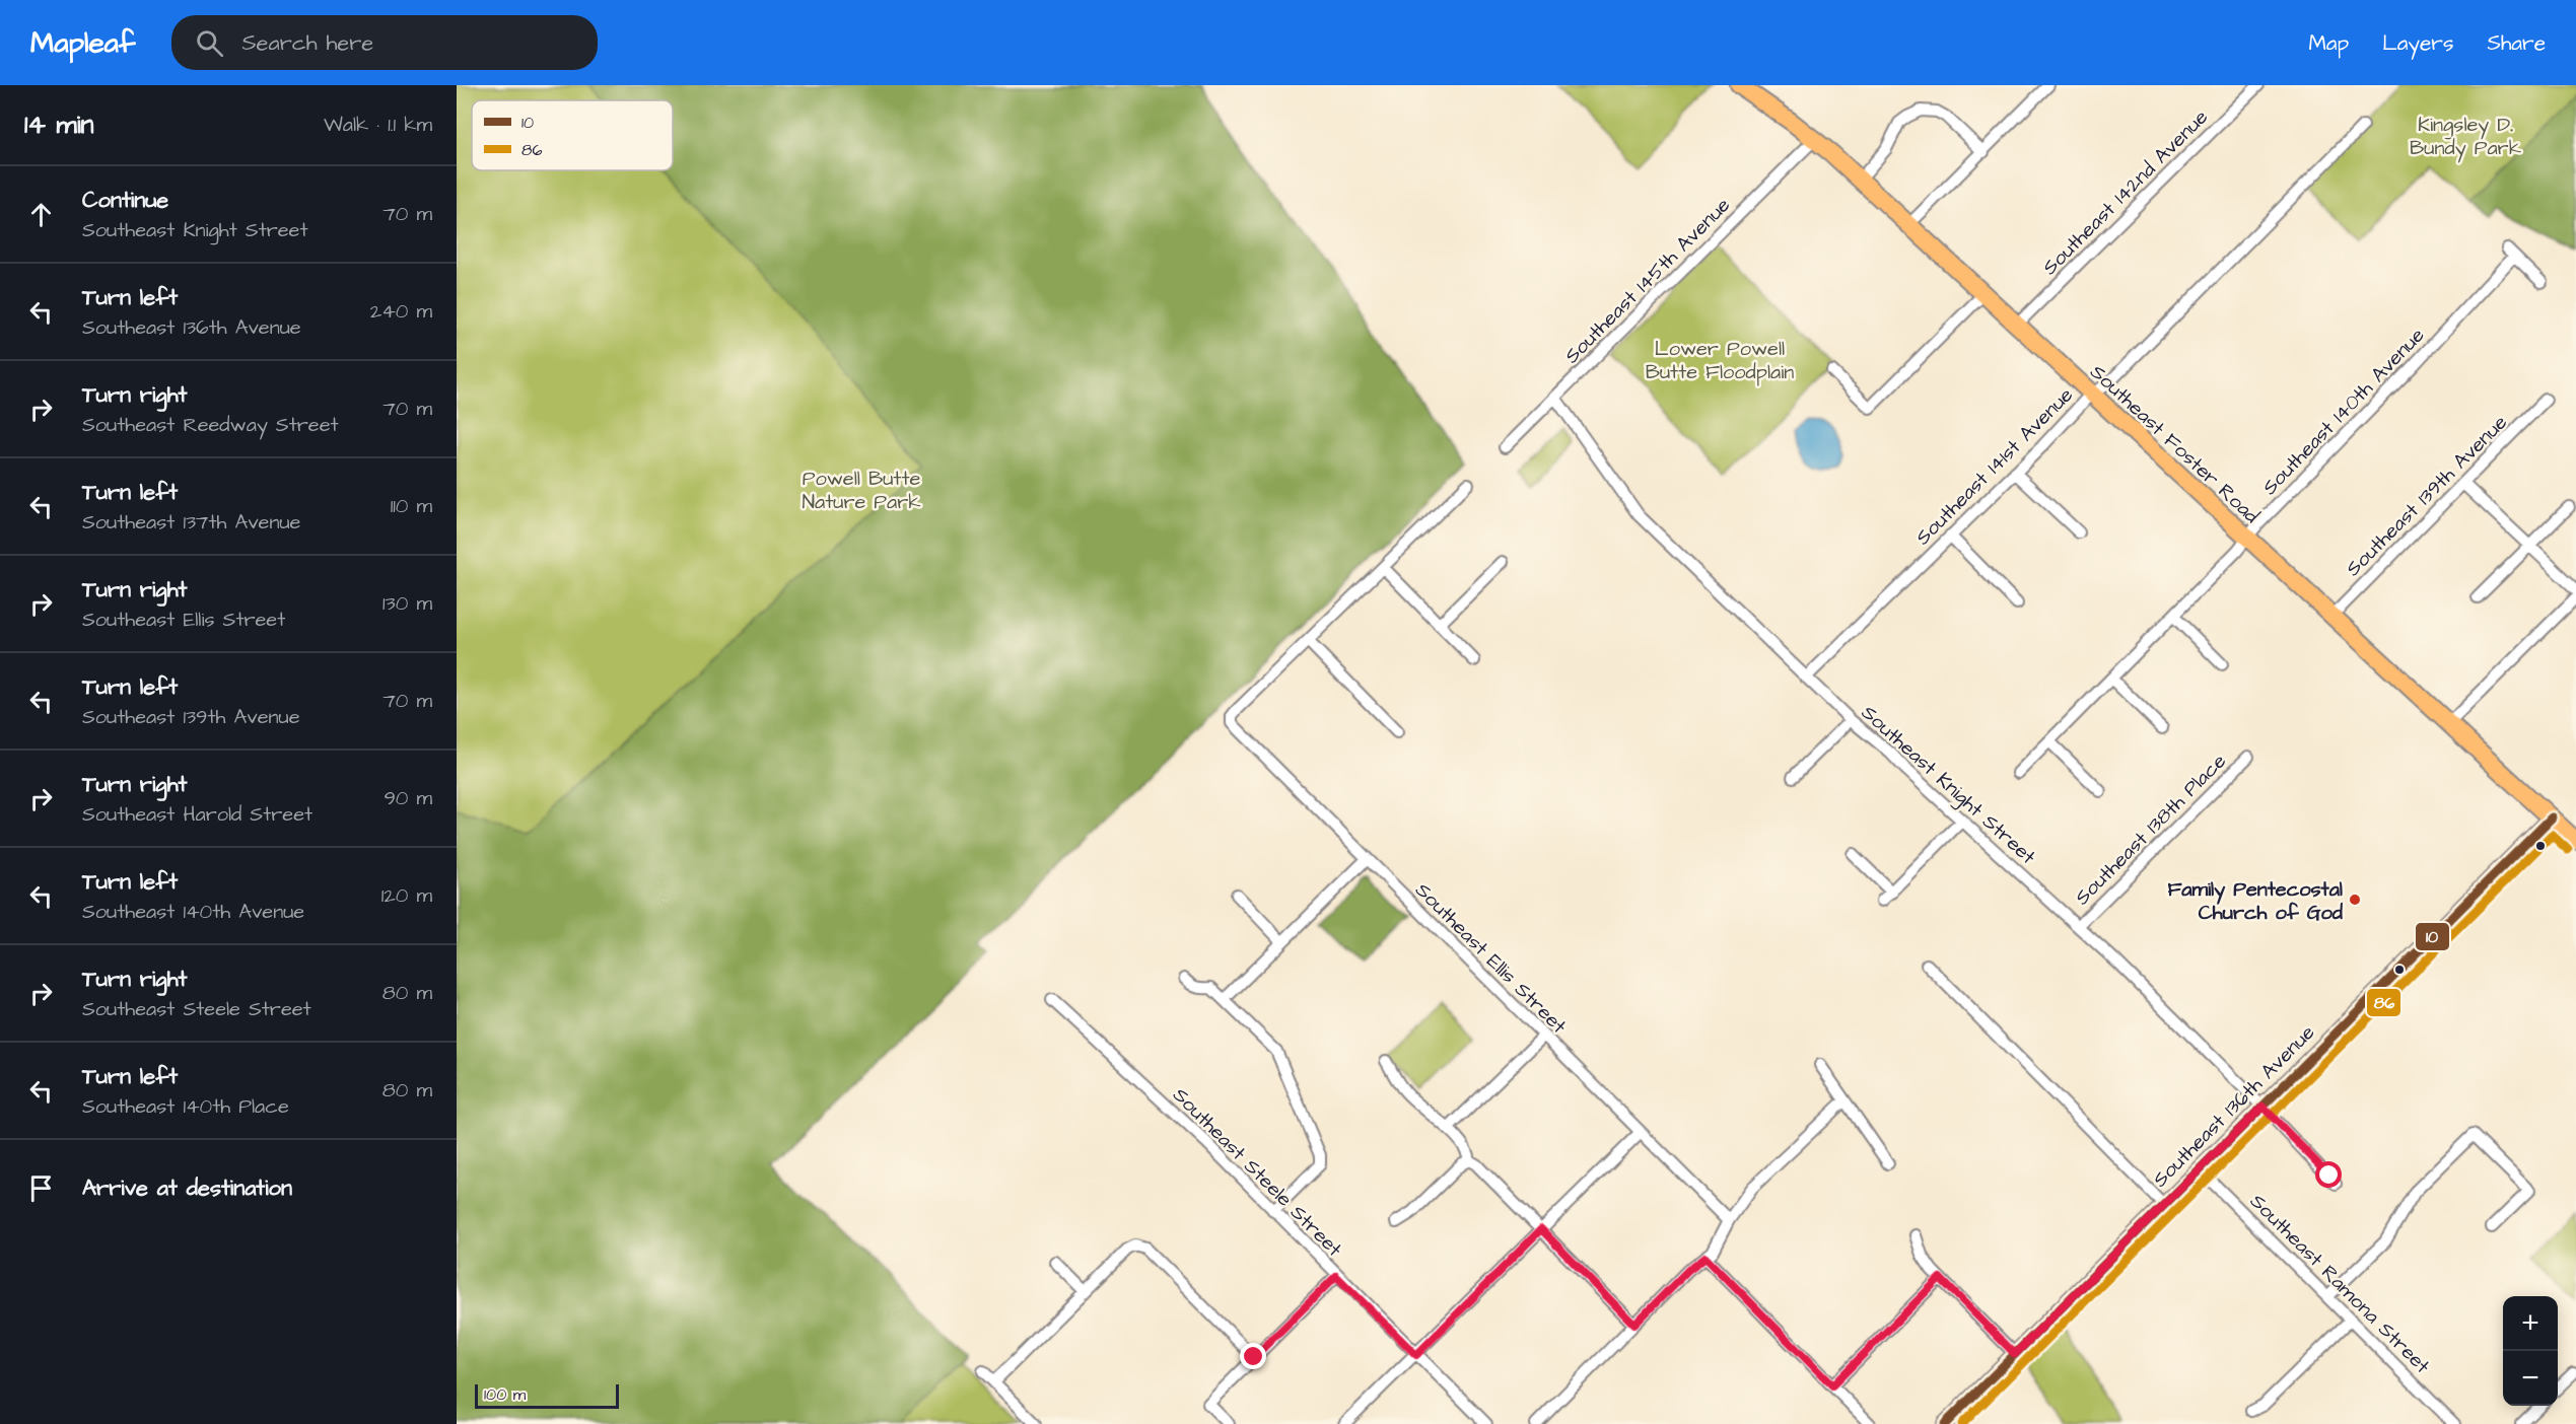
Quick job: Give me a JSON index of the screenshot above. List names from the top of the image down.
{
  "streets": {
    "main road": ["Southeast Foster Road"],
    "street": [
      "Southeast 142nd Avenue",
      "Southeast 145th Avenue",
      "Southeast 140th Avenue",
      "Southeast 141st Avenue",
      "Southeast 139th Avenue",
      "Southeast Knight Street",
      "Southeast 138th Place",
      "Southeast Ellis Street",
      "Southeast 136th Avenue",
      "Southeast Steele Street",
      "Southeast Ramona Street"
    ]
  },
  "crossings": [
    ["Southeast 142nd Avenue", "Southeast Foster Road"],
    ["Southeast 145th Avenue", "Southeast Foster Road"],
    ["Southeast 145th Avenue", "Southeast Knight Street"],
    ["Southeast 140th Avenue", "Southeast Foster Road"],
    ["Southeast Foster Road", "Southeast 141st Avenue"],
    ["Southeast Foster Road", "Southeast 139th Avenue"],
    ["Southeast Foster Road", "Southeast 136th Avenue"],
    ["Southeast 141st Avenue", "Southeast Knight Street"],
    ["Southeast Knight Street", "Southeast 138th Place"],
    ["Southeast Knight Street", "Southeast 136th Avenue"],
    ["Southeast 136th Avenue", "Southeast Ramona Street"]
  ],
  "parks": ["Kingsley D. Bundy Park", "Lower Powell Butte Floodplain", "Powell Butte Nature Park"],
  "places": ["Family Pentecostal Church of God"],
  "lines": ["transit line 10", "transit line 86"],
  "legend": ["10", "86"],
  "scale_bar": "100 m",
  "page": {
    "header": "Mapleaf",
    "search": "Search here",
    "nav": ["Map", "Layers", "Share"],
    "heading": ["14 min", "Walk · 1.1 km"],
    "list": [
      ["Continue", "Southeast Knight Street", "70 m"],
      ["Turn left", "Southeast 136th Avenue", "240 m"],
      ["Turn right", "Southeast Reedway Street", "70 m"],
      ["Turn left", "Southeast 137th Avenue", "110 m"],
      ["Turn right", "Southeast Ellis Street", "130 m"],
      ["Turn left", "Southeast 139th Avenue", "70 m"],
      ["Turn right", "Southeast Harold Street", "90 m"],
      ["Turn left", "Southeast 140th Avenue", "120 m"],
      ["Turn right", "Southeast Steele Street", "80 m"],
      ["Turn left", "Southeast 140th Place", "80 m"],
      "Arrive at destination"
    ],
    "map_buttons": ["+", "−"],
    "scale": "100 m"
  }
}
